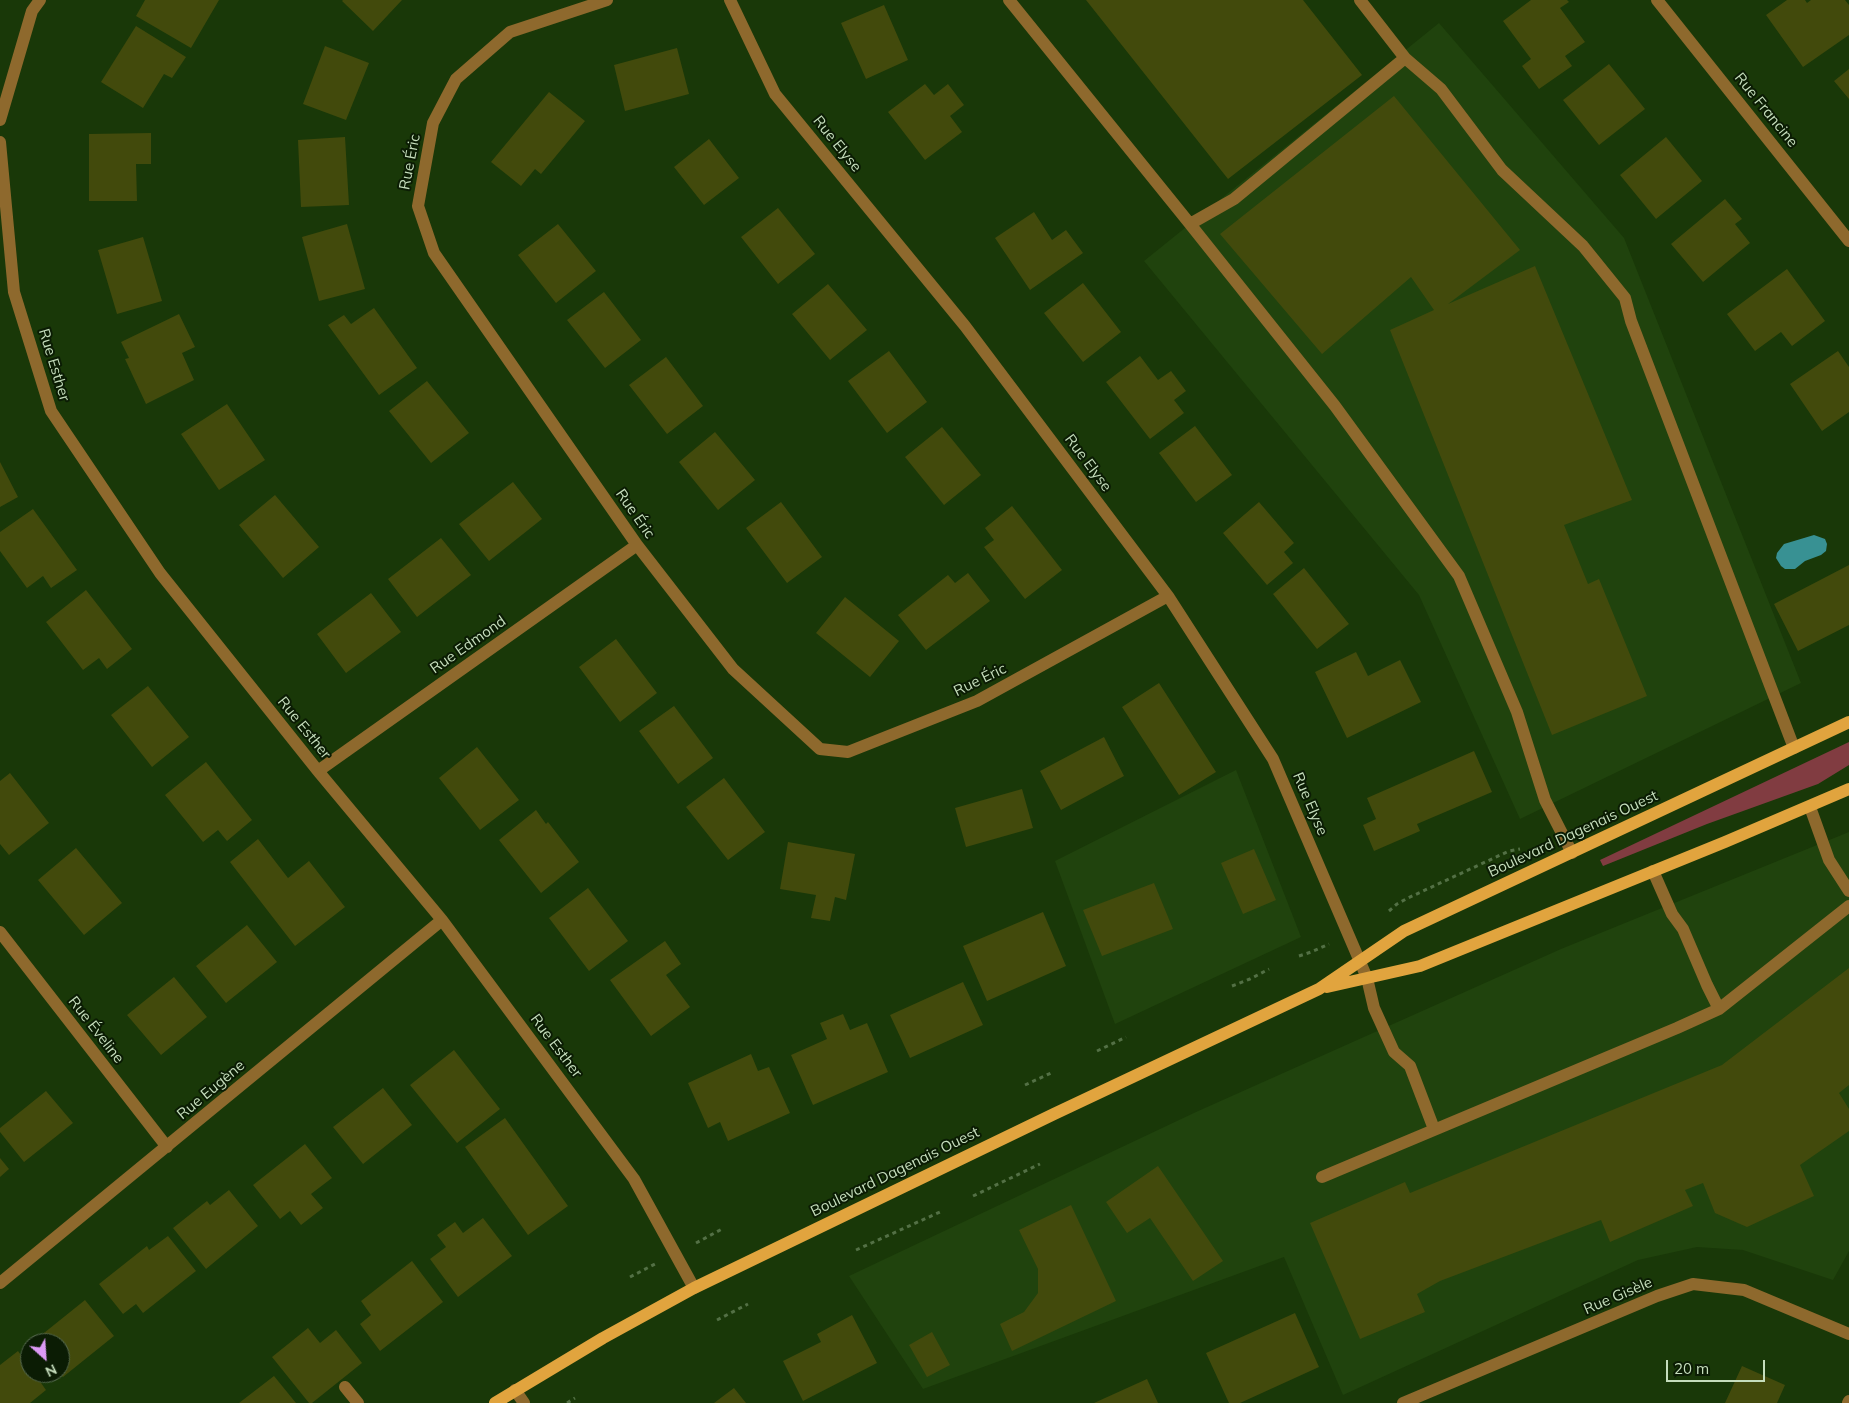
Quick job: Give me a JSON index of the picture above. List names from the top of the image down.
{
  "streets": {
    "main road": ["Boulevard Dagenais Ouest"],
    "street": [
      "Rue Francine",
      "Rue Elyse",
      "Rue Éric",
      "Rue Esther",
      "Rue Edmond",
      "Rue Éveline",
      "Rue Eugène",
      "Rue Gisèle"
    ]
  },
  "crossings": [
    ["Rue Elyse", "Rue Éric"],
    ["Rue Elyse", "Boulevard Dagenais Ouest"],
    ["Rue Éric", "Rue Edmond"],
    ["Rue Esther", "Rue Edmond"],
    ["Rue Esther", "Boulevard Dagenais Ouest"],
    ["Rue Esther", "Rue Eugène"],
    ["Rue Éveline", "Rue Eugène"]
  ],
  "scale_bar": "20 m",
  "north": "bottom right"
}
